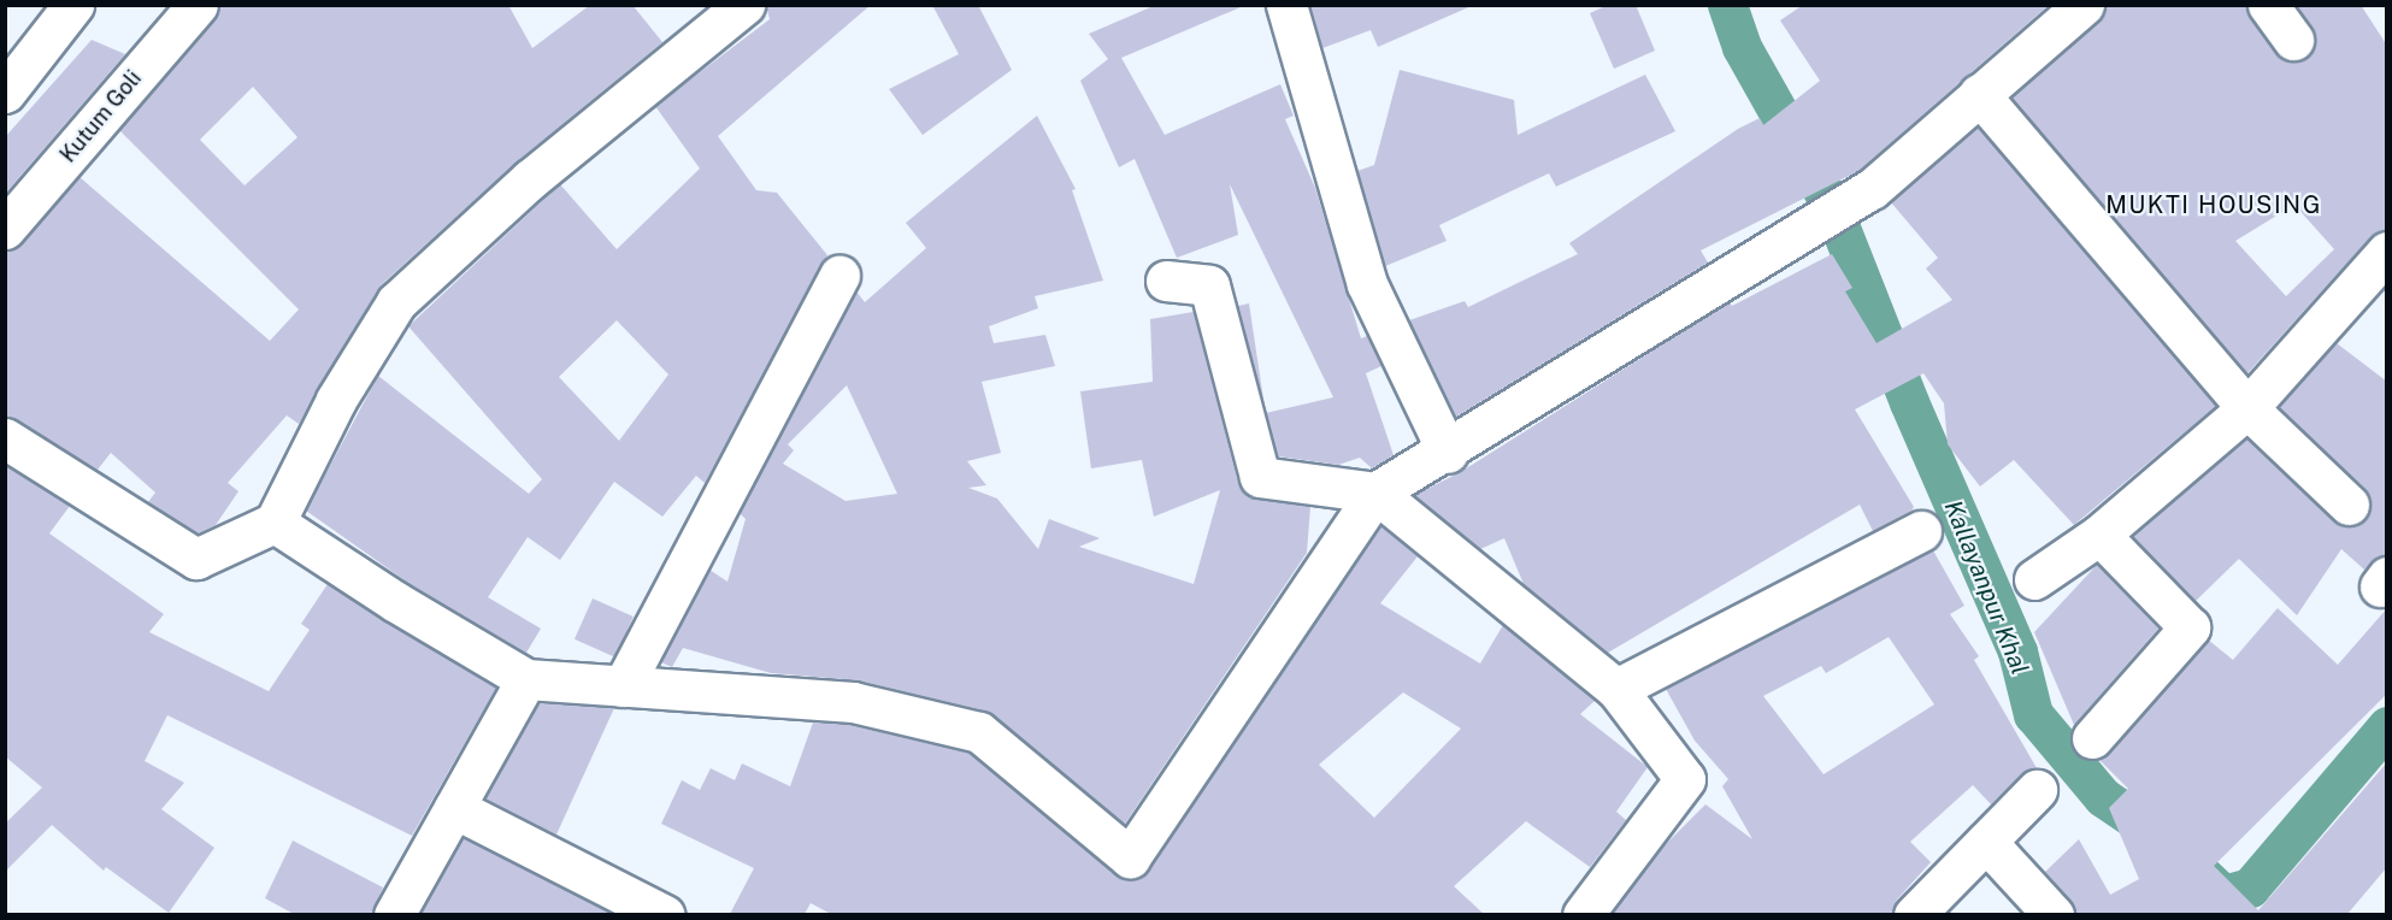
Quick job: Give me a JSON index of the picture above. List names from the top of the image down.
{
  "streets": {
    "street": ["Kutum Goli"]
  },
  "districts": ["MUKTI HOUSING"],
  "water": ["Kallayanpur Khal"]
}
